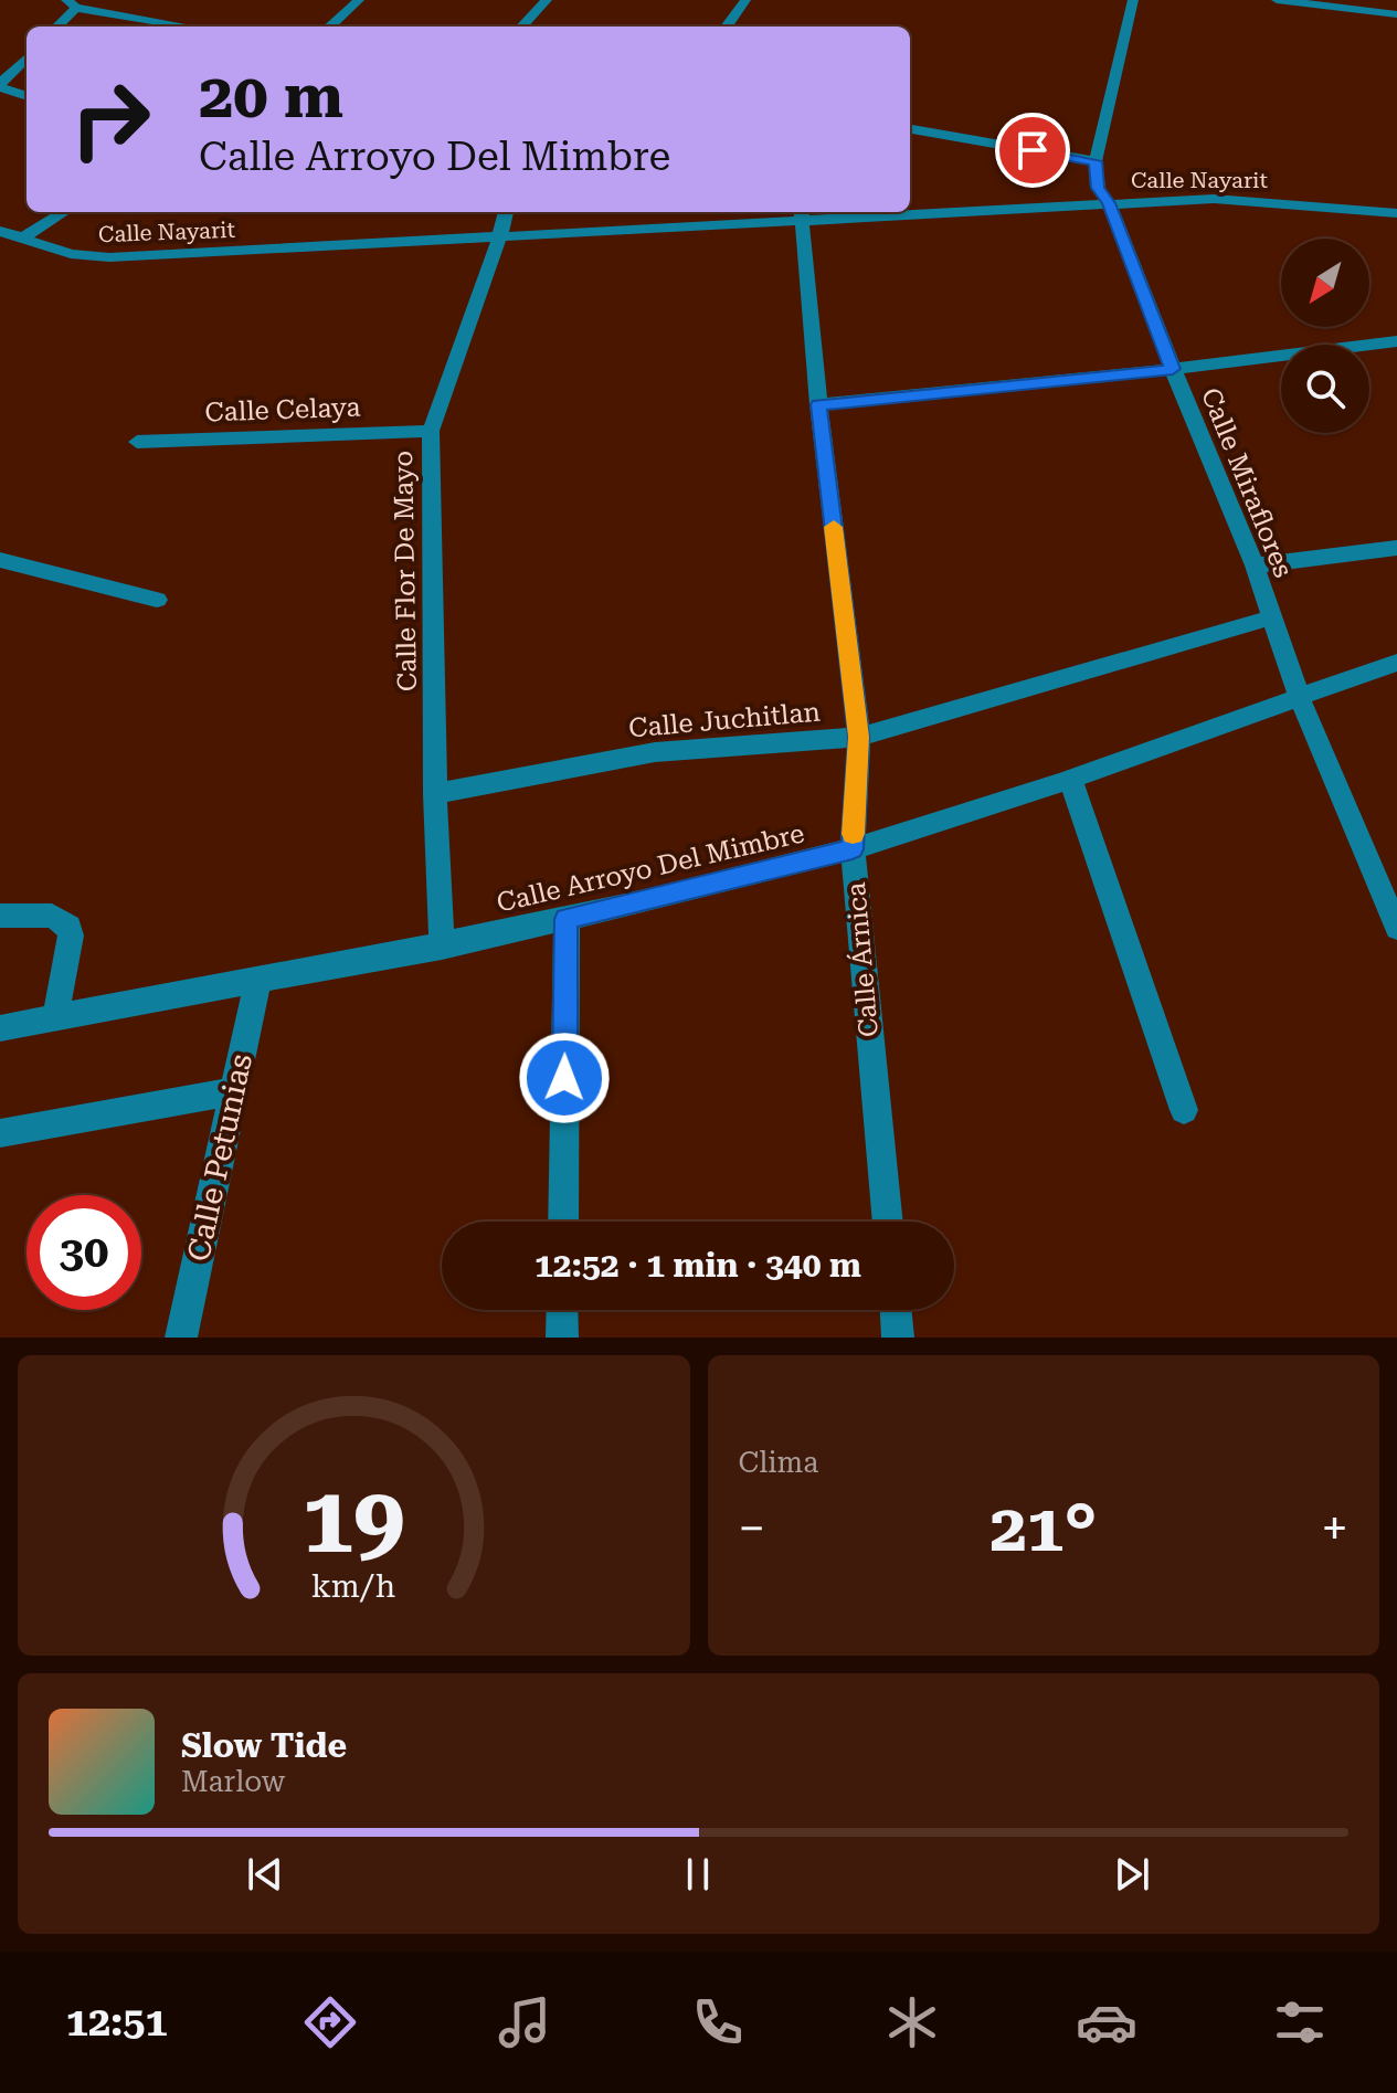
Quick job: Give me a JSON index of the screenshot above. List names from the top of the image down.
{
  "streets": {
    "street": [
      "Calle Nayarit",
      "Calle Celaya",
      "Calle Miraflores",
      "Calle Flor De Mayo",
      "Calle Juchitlan",
      "Calle Arroyo Del Mimbre",
      "Calle Árnica",
      "Calle Petunias"
    ]
  },
  "crossings": [
    ["Calle Nayarit", "Calle Miraflores"],
    ["Calle Nayarit", "Calle Flor De Mayo"],
    ["Calle Nayarit", "Calle Árnica"],
    ["Calle Celaya", "Calle Flor De Mayo"],
    ["Calle Miraflores", "Calle Juchitlan"],
    ["Calle Miraflores", "Calle Arroyo Del Mimbre"],
    ["Calle Flor De Mayo", "Calle Juchitlan"],
    ["Calle Flor De Mayo", "Calle Arroyo Del Mimbre"],
    ["Calle Juchitlan", "Calle Árnica"],
    ["Calle Arroyo Del Mimbre", "Calle Árnica"],
    ["Calle Arroyo Del Mimbre", "Calle Petunias"]
  ],
  "north": "bottom left",
  "page": {
    "turn": ["20 m", "Calle Arroyo Del Mimbre"],
    "limit": "30",
    "trip": "12:52 · 1 min · 340 m",
    "tile": "Clima",
    "heat": ["−", "21°", "+"],
    "song": ["Slow Tide", "Marlow"],
    "tabs": "12:51",
    "gauge": ["19", "km/h"]
  }
}
